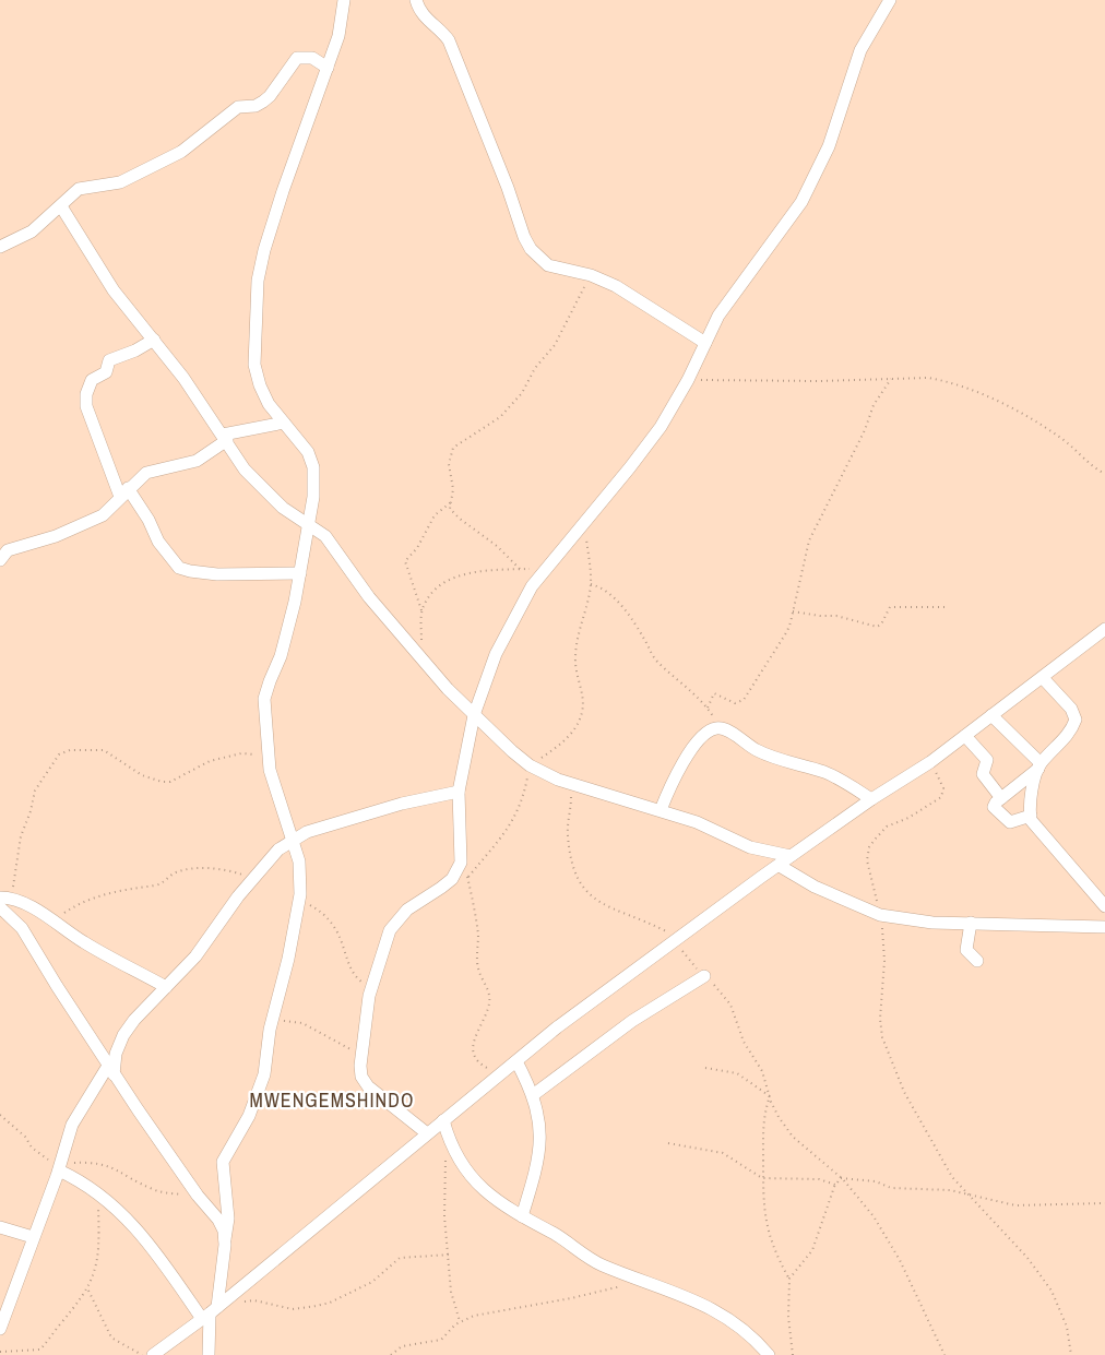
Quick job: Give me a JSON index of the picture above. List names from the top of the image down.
{
  "districts": ["MWENGEMSHINDO"]
}
